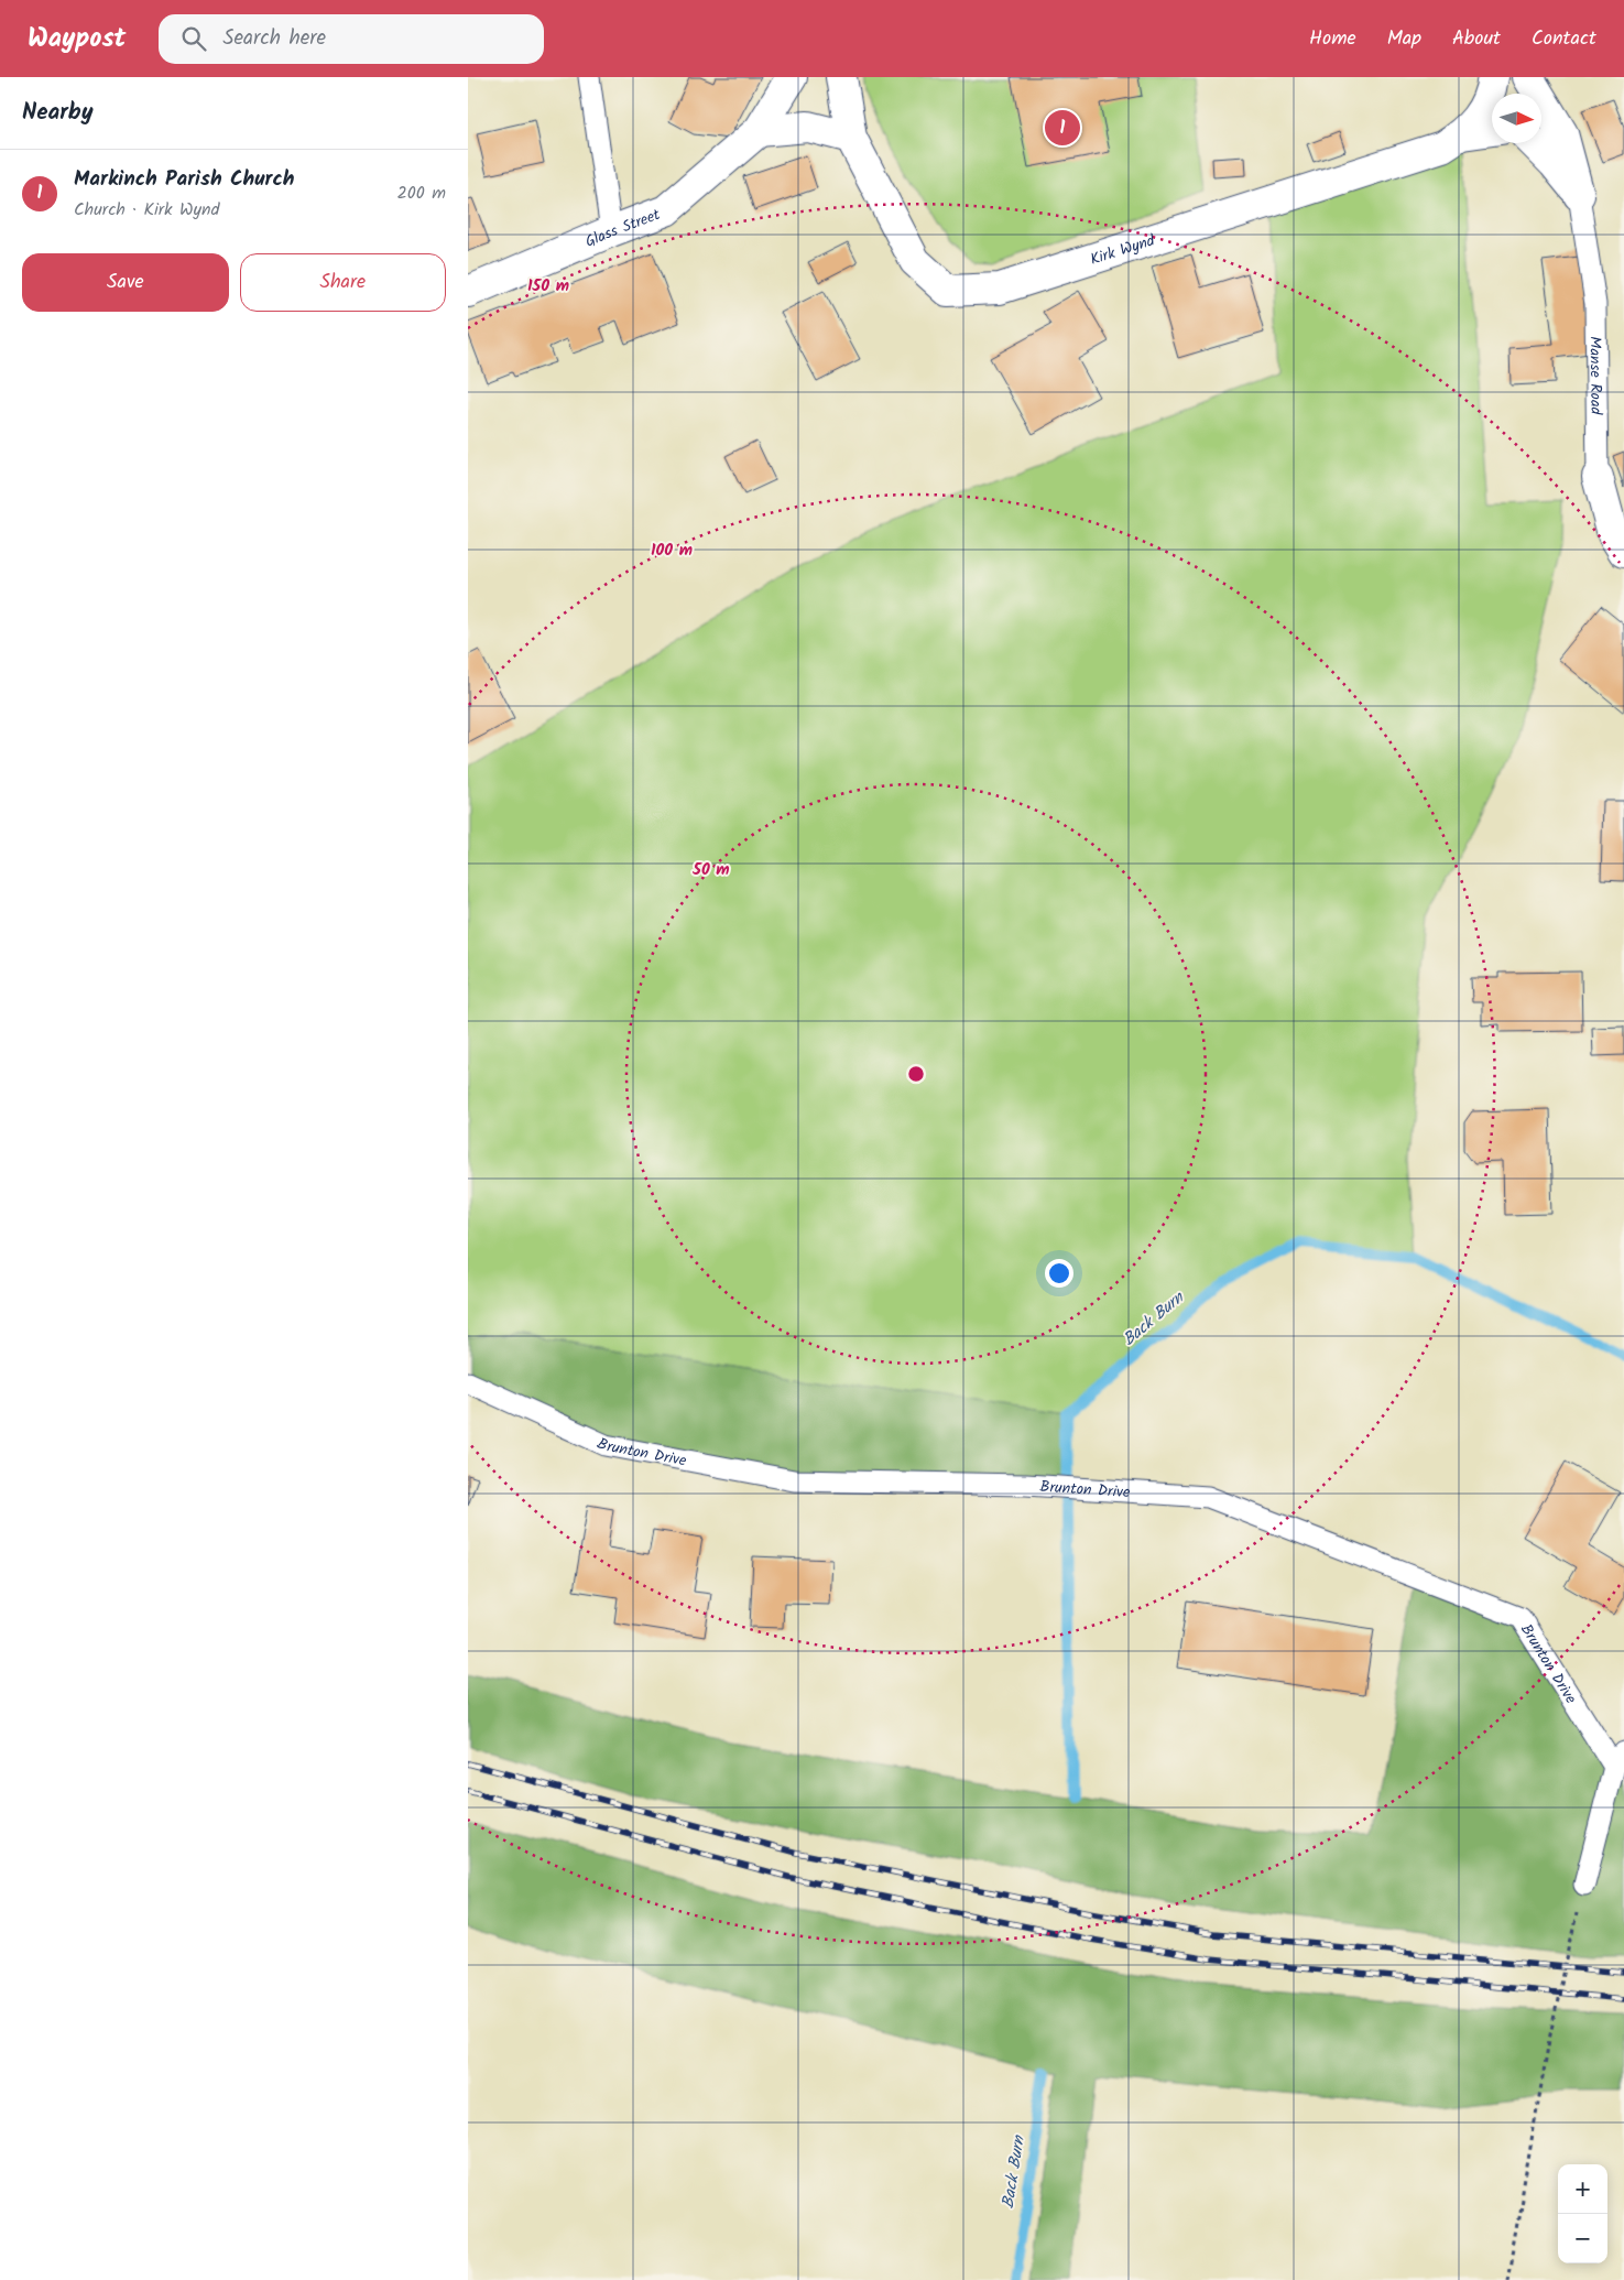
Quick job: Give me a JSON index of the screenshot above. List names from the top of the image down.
{
  "streets": {
    "street": ["Glass Street", "Kirk Wynd", "Manse Road"],
    "lane": ["Brunton Drive"]
  },
  "water": ["Back Burn"],
  "north": "right",
  "page": {
    "header": "Waypost",
    "search": "Search here",
    "nav": [
      "Home",
      "Map",
      "About",
      "Contact"
    ],
    "heading": "Nearby",
    "pins": "1",
    "list": [
      {
        "mark": "1",
        "name": "Markinch Parish Church",
        "note": "Church · Kirk Wynd",
        "value": "200 m"
      }
    ],
    "buttons": ["Save", "Share"],
    "map_buttons": ["+", "−"]
  },
  "rings": ["150 m", "100 m", "50 m"]
}
